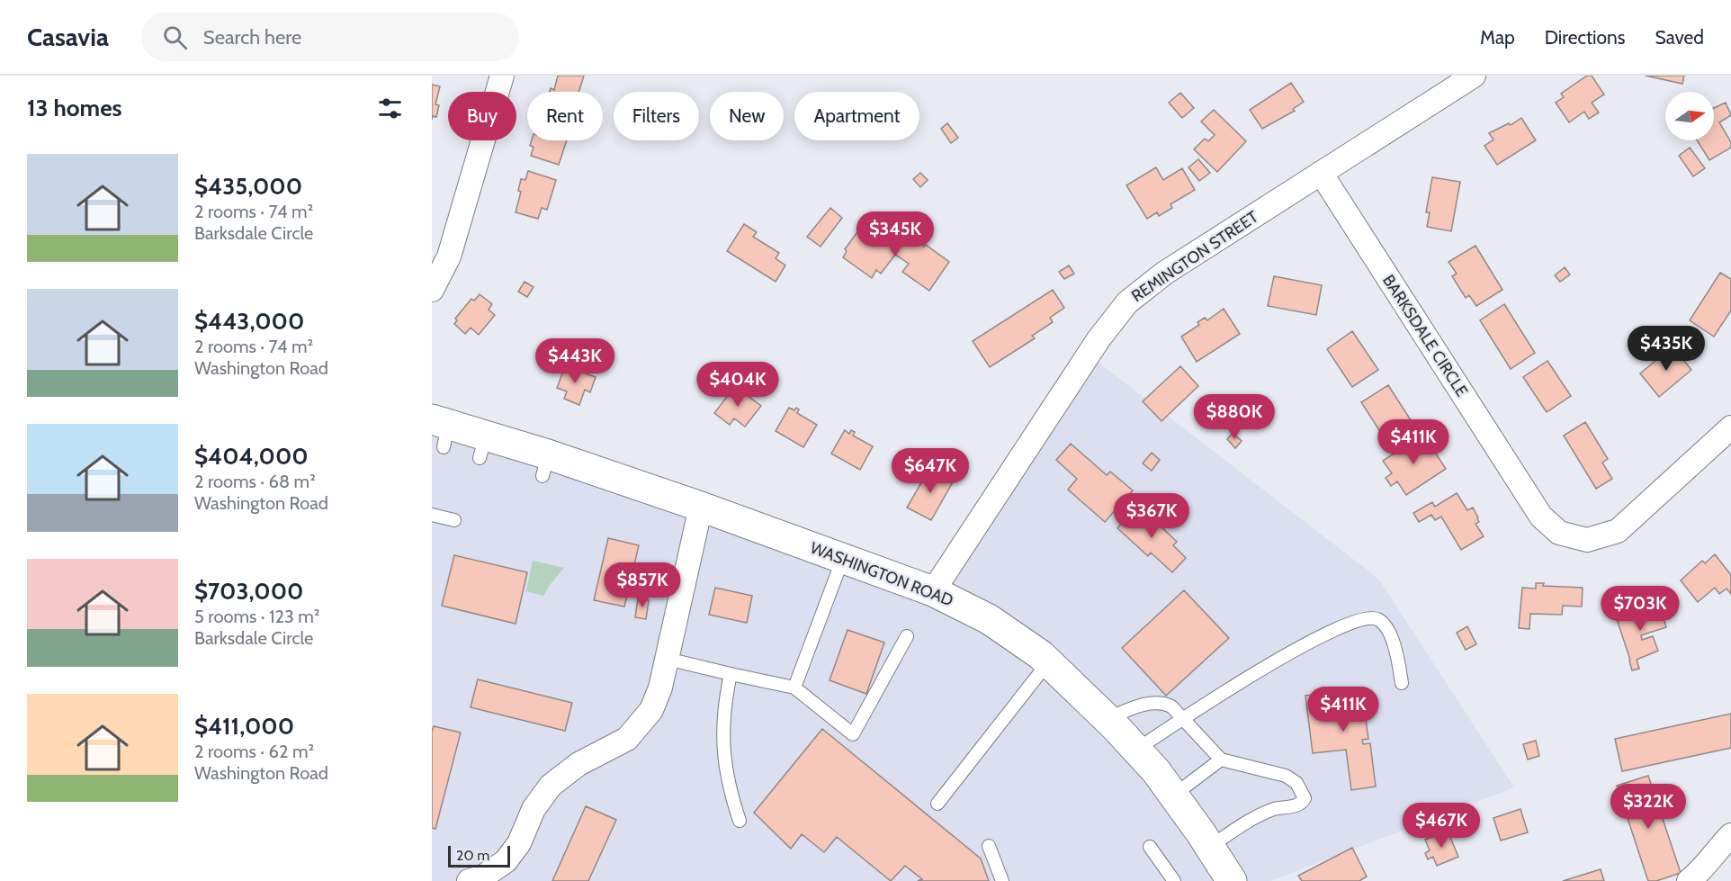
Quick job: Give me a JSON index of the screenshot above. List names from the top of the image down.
{
  "streets": {
    "street": ["REMINGTON STREET", "BARKSDALE CIRCLE", "WASHINGTON ROAD"]
  },
  "crossings": [
    ["REMINGTON STREET", "BARKSDALE CIRCLE"],
    ["REMINGTON STREET", "WASHINGTON ROAD"]
  ],
  "scale_bar": "20 m",
  "north": "right",
  "page": {
    "header": "Casavia",
    "search": "Search here",
    "nav": ["Map", "Directions", "Saved"],
    "heading": "13 homes",
    "chip": [
      "Buy",
      "Rent",
      "Filters",
      "New",
      "Apartment"
    ],
    "list": [
      {
        "name": "$435,000",
        "note": "2 rooms · 74 m² · Barksdale Circle"
      },
      {
        "name": "$443,000",
        "note": "2 rooms · 74 m² · Washington Road"
      },
      {
        "name": "$404,000",
        "note": "2 rooms · 68 m² · Washington Road"
      },
      {
        "name": "$703,000",
        "note": "5 rooms · 123 m² · Barksdale Circle"
      },
      {
        "name": "$411,000",
        "note": "2 rooms · 62 m² · Washington Road"
      }
    ],
    "price": [
      "$345K",
      "$435K",
      "$443K",
      "$404K",
      "$880K",
      "$411K",
      "$647K",
      "$367K",
      "$857K",
      "$703K",
      "$411K",
      "$322K",
      "$467K"
    ],
    "scale": "20 m"
  }
}
